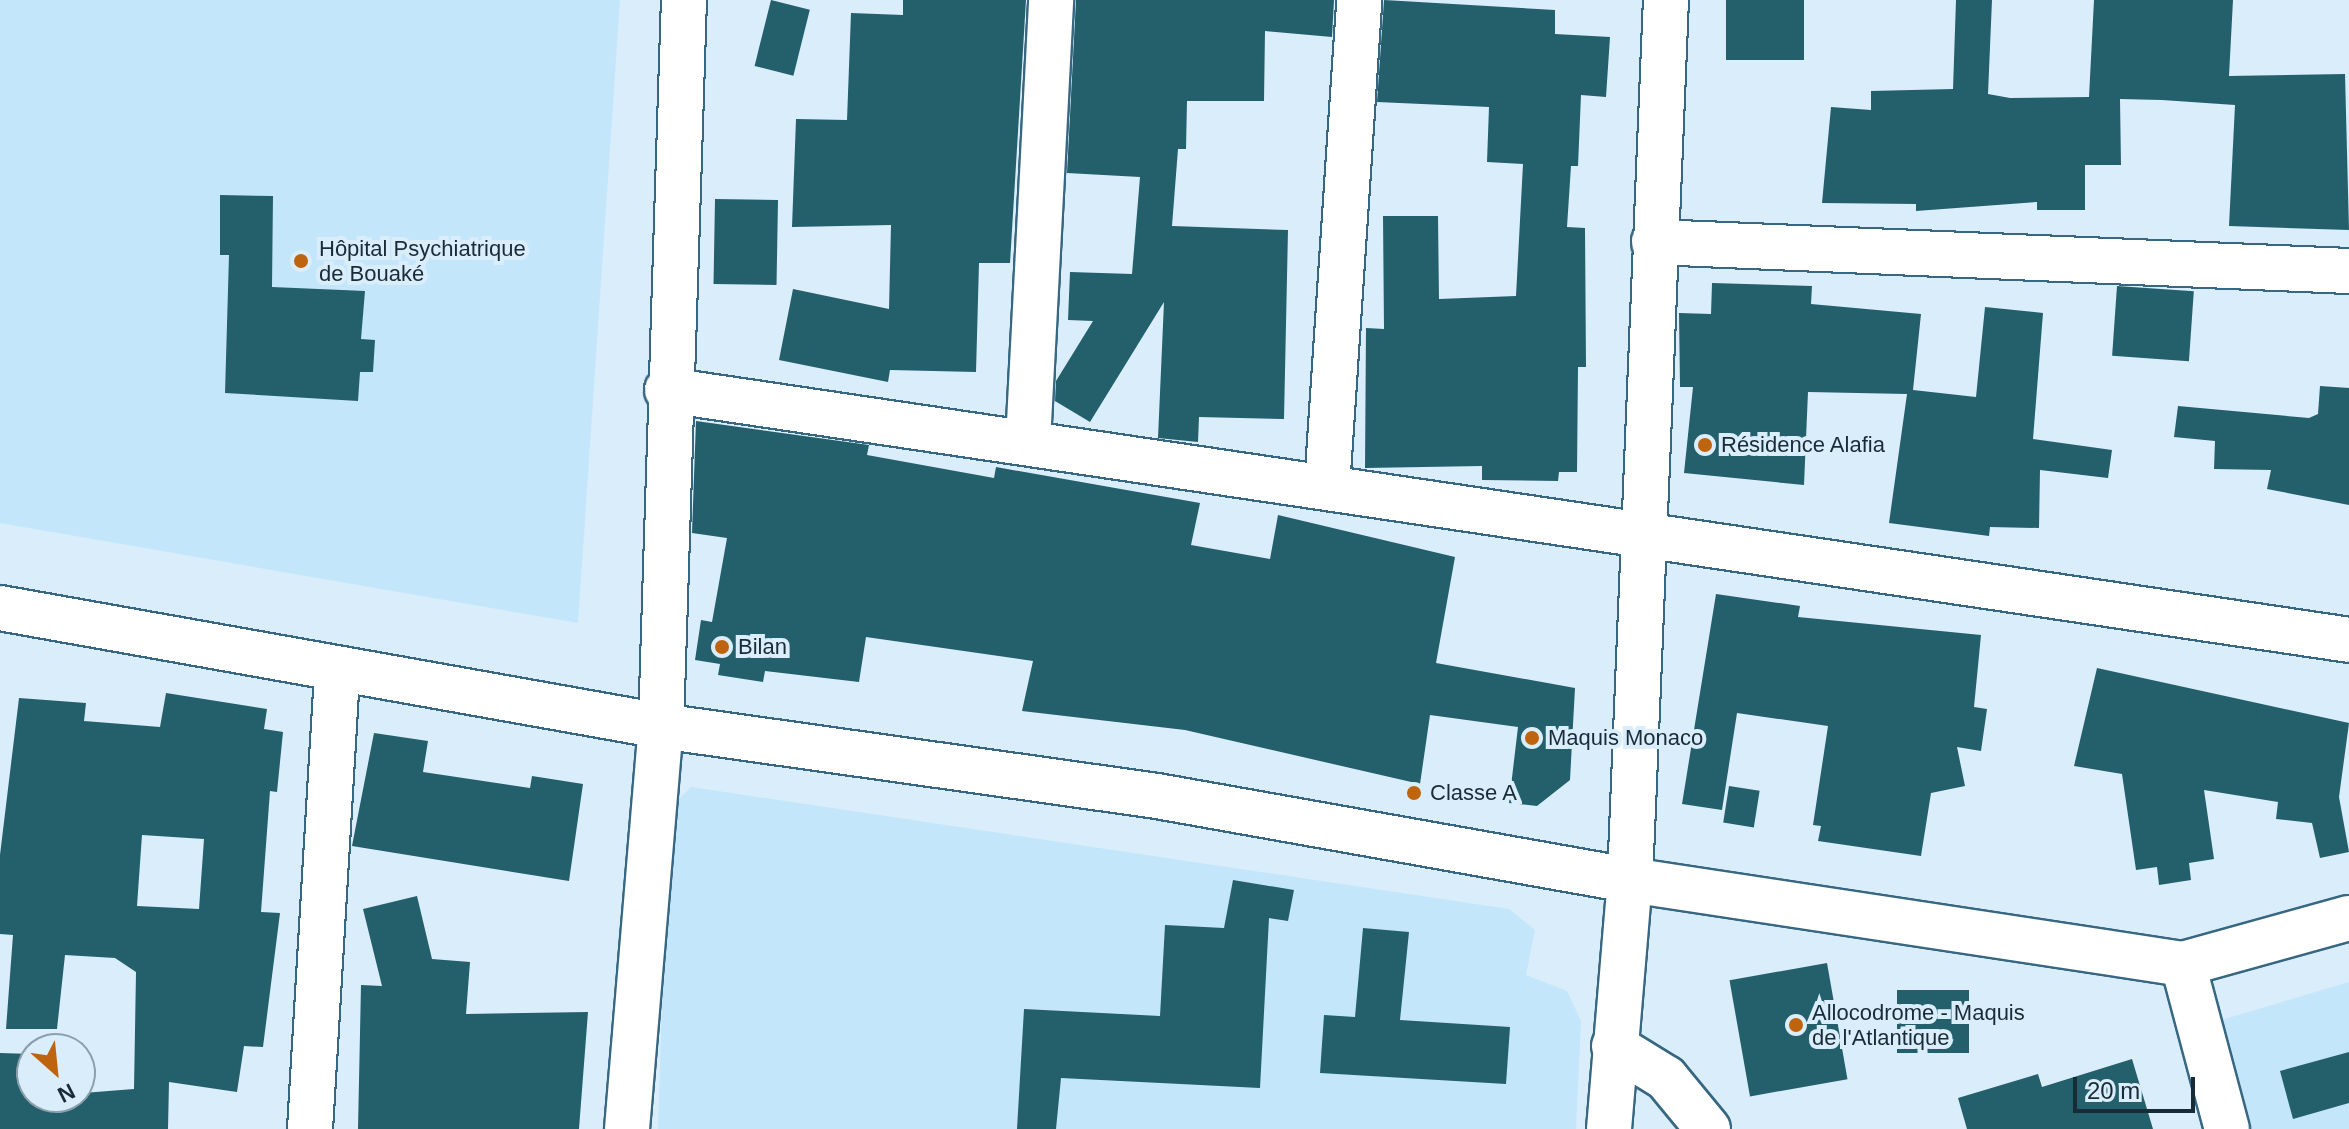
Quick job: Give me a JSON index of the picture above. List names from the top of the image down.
{
  "places": [
    "Hôpital Psychiatrique de Bouaké",
    "Résidence Alafia",
    "Bilan",
    "Maquis Monaco",
    "Classe A",
    "Allocodrome - Maquis de l'Atlantique"
  ],
  "scale_bar": "20 m",
  "north": "bottom right"
}
